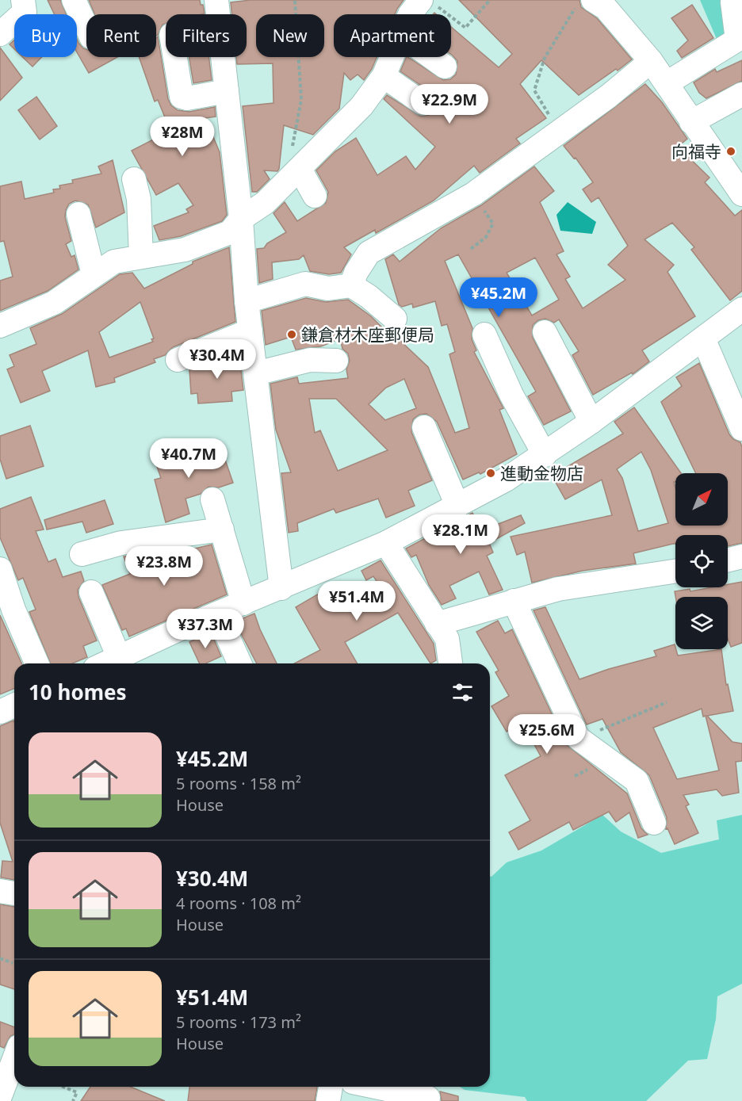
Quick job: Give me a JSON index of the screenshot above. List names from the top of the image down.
{
  "places": ["向福寺", "鎌倉材木座郵便局", "進動金物店"],
  "north": "top right",
  "page": {
    "chip": [
      "Buy",
      "Rent",
      "Filters",
      "New",
      "Apartment"
    ],
    "price": [
      "¥22.9M",
      "¥28M",
      "¥45.2M",
      "¥30.4M",
      "¥40.7M",
      "¥28.1M",
      "¥23.8M",
      "¥51.4M",
      "¥37.3M",
      "¥25.6M"
    ],
    "heading": "10 homes",
    "list": [
      {
        "name": "¥45.2M",
        "note": "5 rooms · 158 m² · House"
      },
      {
        "name": "¥30.4M",
        "note": "4 rooms · 108 m² · House"
      },
      {
        "name": "¥51.4M",
        "note": "5 rooms · 173 m² · House"
      }
    ]
  }
}
